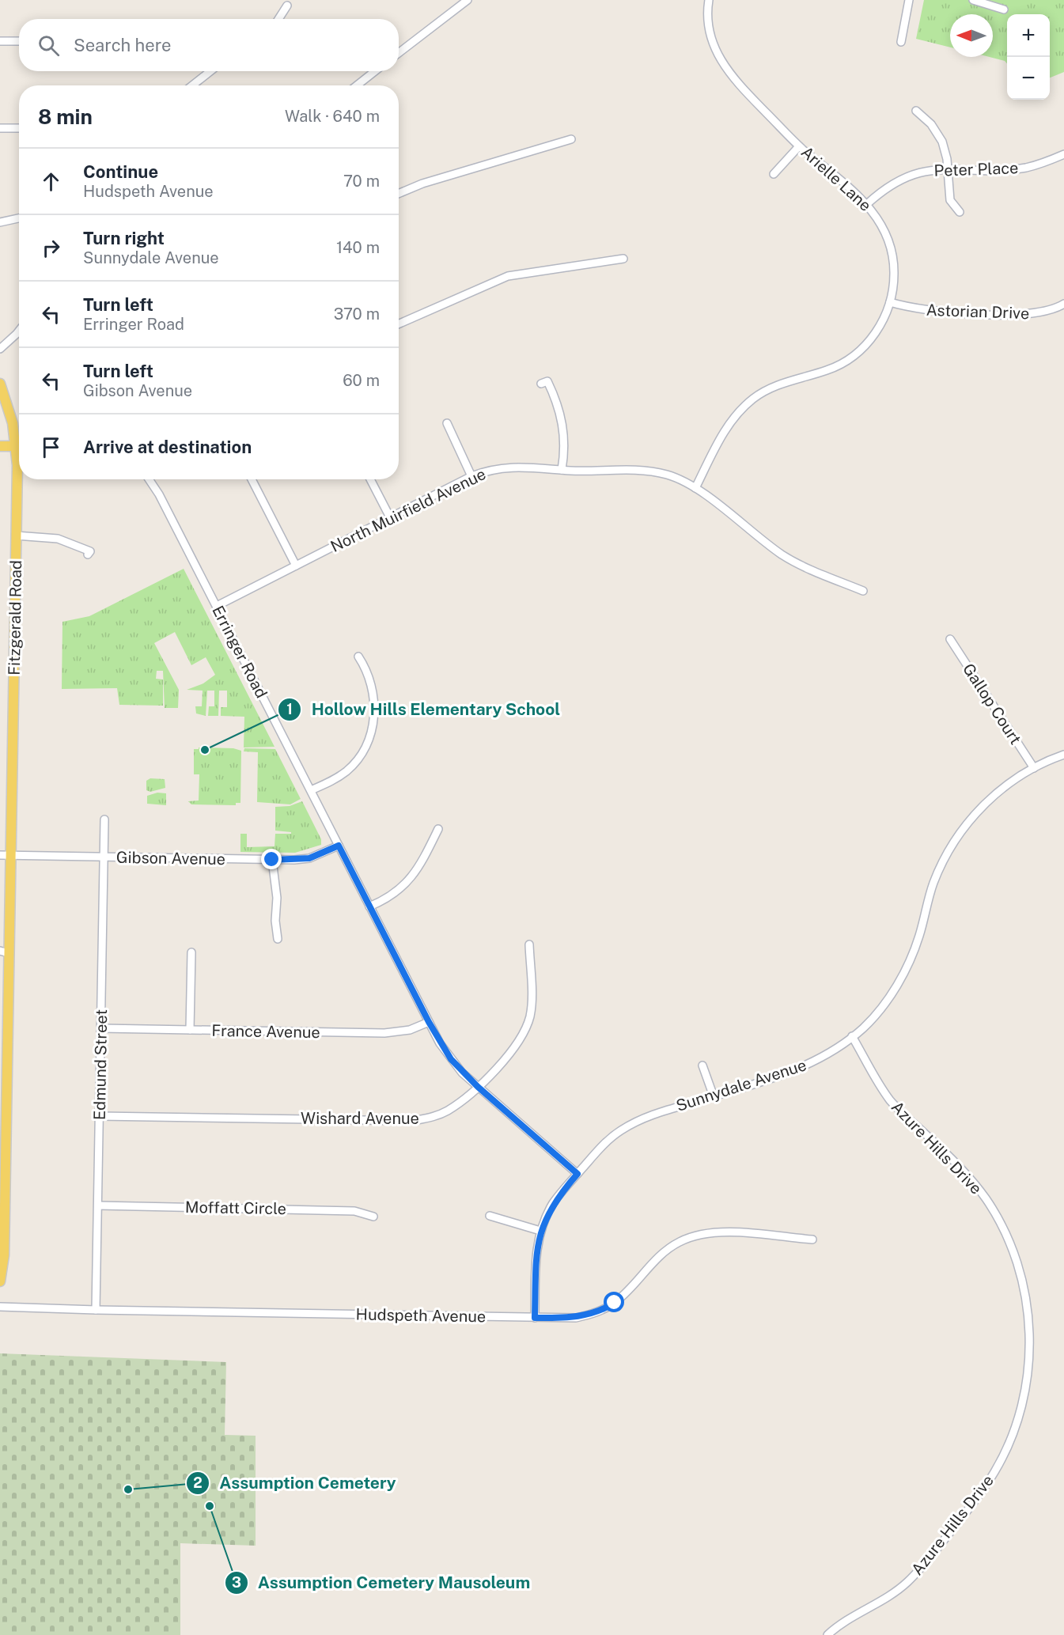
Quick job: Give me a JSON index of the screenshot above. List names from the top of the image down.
{
  "streets": {
    "main road": ["Fitzgerald Road"],
    "street": [
      "Peter Place",
      "Arielle Lane",
      "Astorian Drive",
      "North Muirfield Avenue",
      "Erringer Road",
      "Gallop Court",
      "Gibson Avenue",
      "France Avenue",
      "Edmund Street",
      "Sunnydale Avenue",
      "Wishard Avenue",
      "Azure Hills Drive",
      "Moffatt Circle",
      "Hudspeth Avenue"
    ]
  },
  "crossings": [
    ["Peter Place", "Arielle Lane"],
    ["Arielle Lane", "Astorian Drive"],
    ["Arielle Lane", "North Muirfield Avenue"],
    ["North Muirfield Avenue", "Erringer Road"],
    ["Fitzgerald Road", "Gibson Avenue"],
    ["Erringer Road", "Gibson Avenue"],
    ["Erringer Road", "France Avenue"],
    ["Erringer Road", "Sunnydale Avenue"],
    ["Erringer Road", "Wishard Avenue"],
    ["Gallop Court", "Sunnydale Avenue"],
    ["Gibson Avenue", "Edmund Street"],
    ["France Avenue", "Edmund Street"],
    ["Edmund Street", "Wishard Avenue"],
    ["Edmund Street", "Moffatt Circle"],
    ["Edmund Street", "Hudspeth Avenue"],
    ["Sunnydale Avenue", "Azure Hills Drive"],
    ["Sunnydale Avenue", "Hudspeth Avenue"]
  ],
  "places": ["Hollow Hills Elementary School", "Assumption Cemetery", "Assumption Cemetery Mausoleum"],
  "north": "left",
  "page": {
    "map_buttons": ["+", "−"],
    "search": "Search here",
    "heading": ["8 min", "Walk · 640 m"],
    "list": [
      ["Continue", "Hudspeth Avenue", "70 m"],
      ["Turn right", "Sunnydale Avenue", "140 m"],
      ["Turn left", "Erringer Road", "370 m"],
      ["Turn left", "Gibson Avenue", "60 m"],
      "Arrive at destination"
    ]
  }
}
